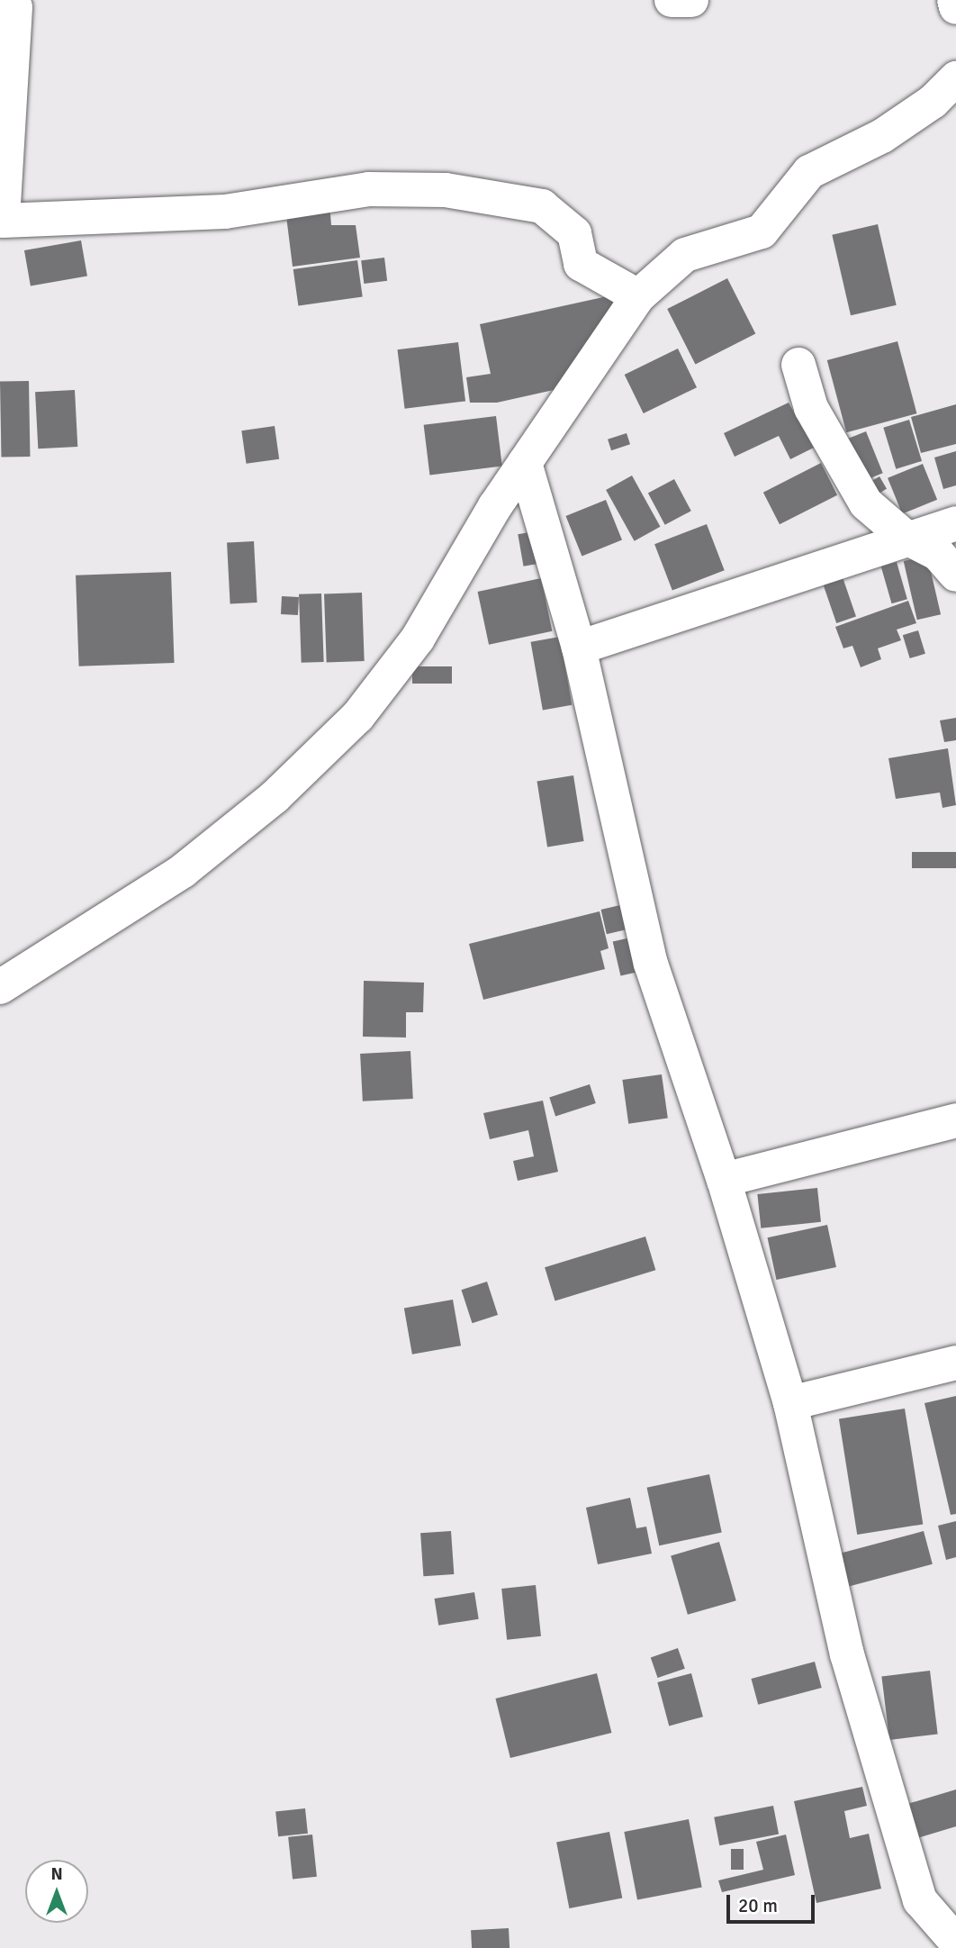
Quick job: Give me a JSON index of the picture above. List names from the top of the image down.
{
  "scale_bar": "20 m",
  "north": "top"
}
